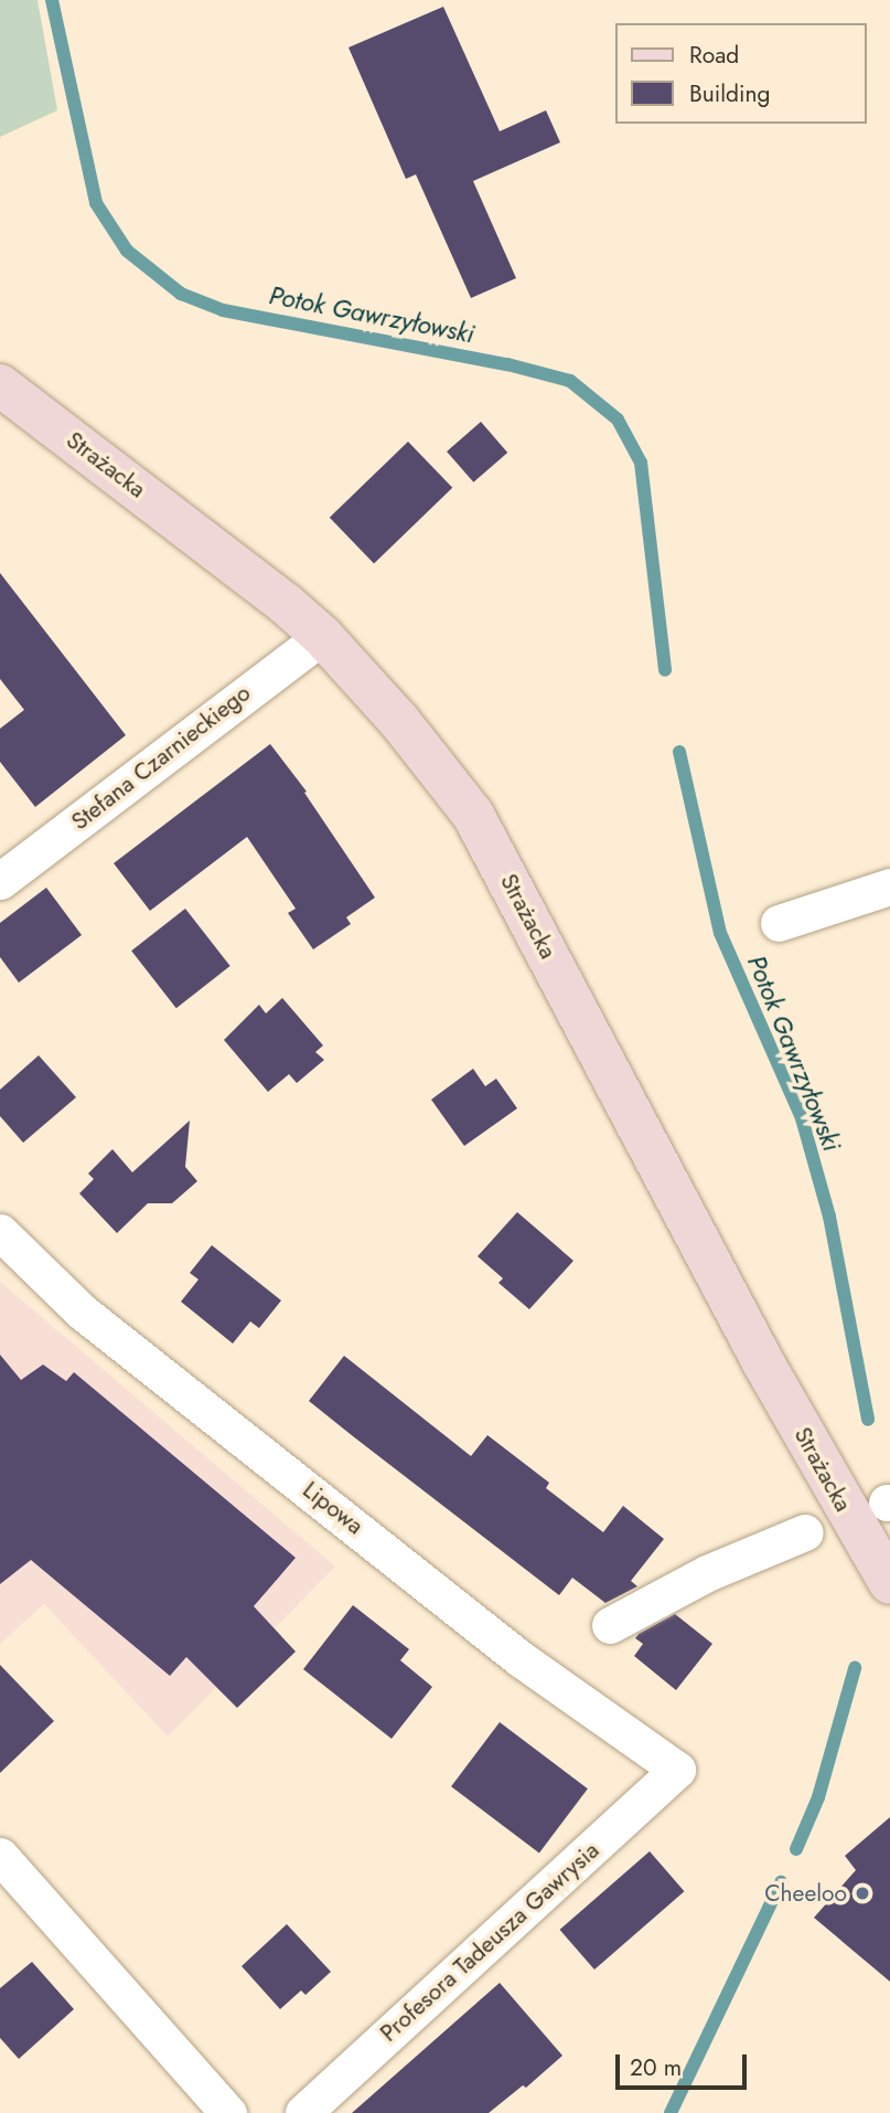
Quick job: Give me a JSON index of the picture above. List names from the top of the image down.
{
  "streets": {
    "street": [
      "Strażacka",
      "Stefana Czarnieckiego",
      "Lipowa",
      "Profesora Tadeusza Gawrysia"
    ]
  },
  "crossings": [
    ["Strażacka", "Stefana Czarnieckiego"],
    ["Lipowa", "Profesora Tadeusza Gawrysia"]
  ],
  "water": ["Potok Gawrzyłowski"],
  "places": ["Cheeloo"],
  "legend": ["Road", "Building"],
  "scale_bar": "20 m"
}
